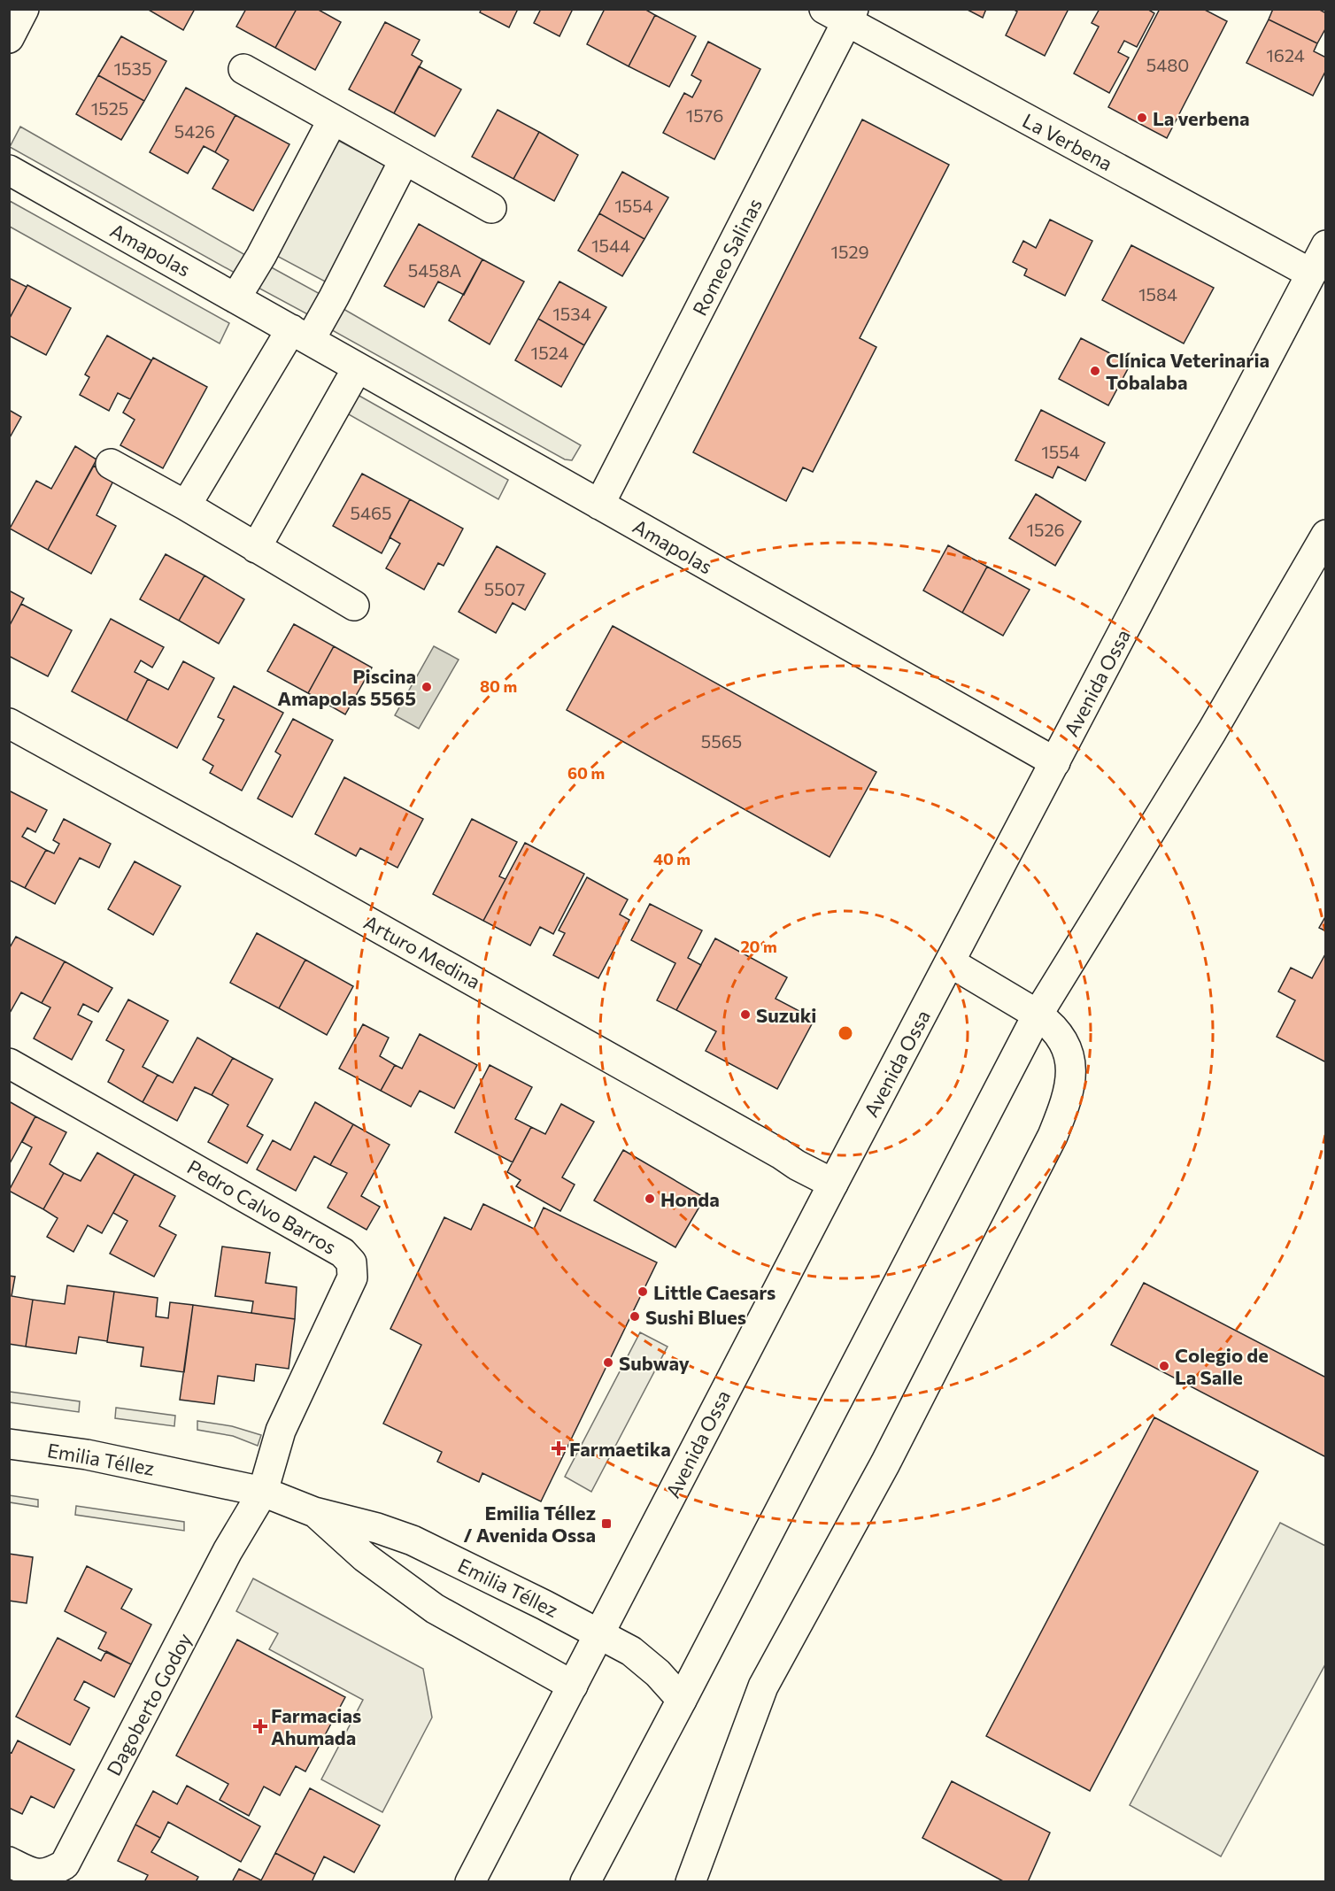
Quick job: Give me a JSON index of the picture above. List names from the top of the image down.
{
  "streets": {
    "street": [
      "La Verbena",
      "Amapolas",
      "Romeo Salinas",
      "Avenida Ossa",
      "Arturo Medina",
      "Pedro Calvo Barros",
      "Emilia Téllez",
      "Dagoberto Godoy"
    ]
  },
  "crossings": [
    ["La Verbena", "Romeo Salinas"],
    ["La Verbena", "Avenida Ossa"],
    ["Amapolas", "Romeo Salinas"],
    ["Amapolas", "Avenida Ossa"],
    ["Avenida Ossa", "Arturo Medina"],
    ["Avenida Ossa", "Emilia Téllez"],
    ["Pedro Calvo Barros", "Emilia Téllez"],
    ["Pedro Calvo Barros", "Dagoberto Godoy"],
    ["Emilia Téllez", "Dagoberto Godoy"]
  ],
  "places": {
    "other": [
      "La verbena",
      "Clínica Veterinaria Tobalaba",
      "Piscina Amapolas 5565",
      "Suzuki",
      "Honda",
      "Little Caesars",
      "Sushi Blues",
      "Subway",
      "Colegio de La Salle"
    ],
    "health": ["Farmaetika", "Farmacias Ahumada"],
    "transit": ["Emilia Téllez / Avenida Ossa"]
  },
  "house_numbers": [
    "1624",
    "5480",
    "1535",
    "1525",
    "1576",
    "5426",
    "1554",
    "1544",
    "1529",
    "5458A",
    "1584",
    "1534",
    "1524",
    "1554",
    "5465",
    "1526",
    "5507",
    "5565"
  ],
  "rings": [
    "80 m",
    "60 m",
    "40 m",
    "20 m"
  ]
}
